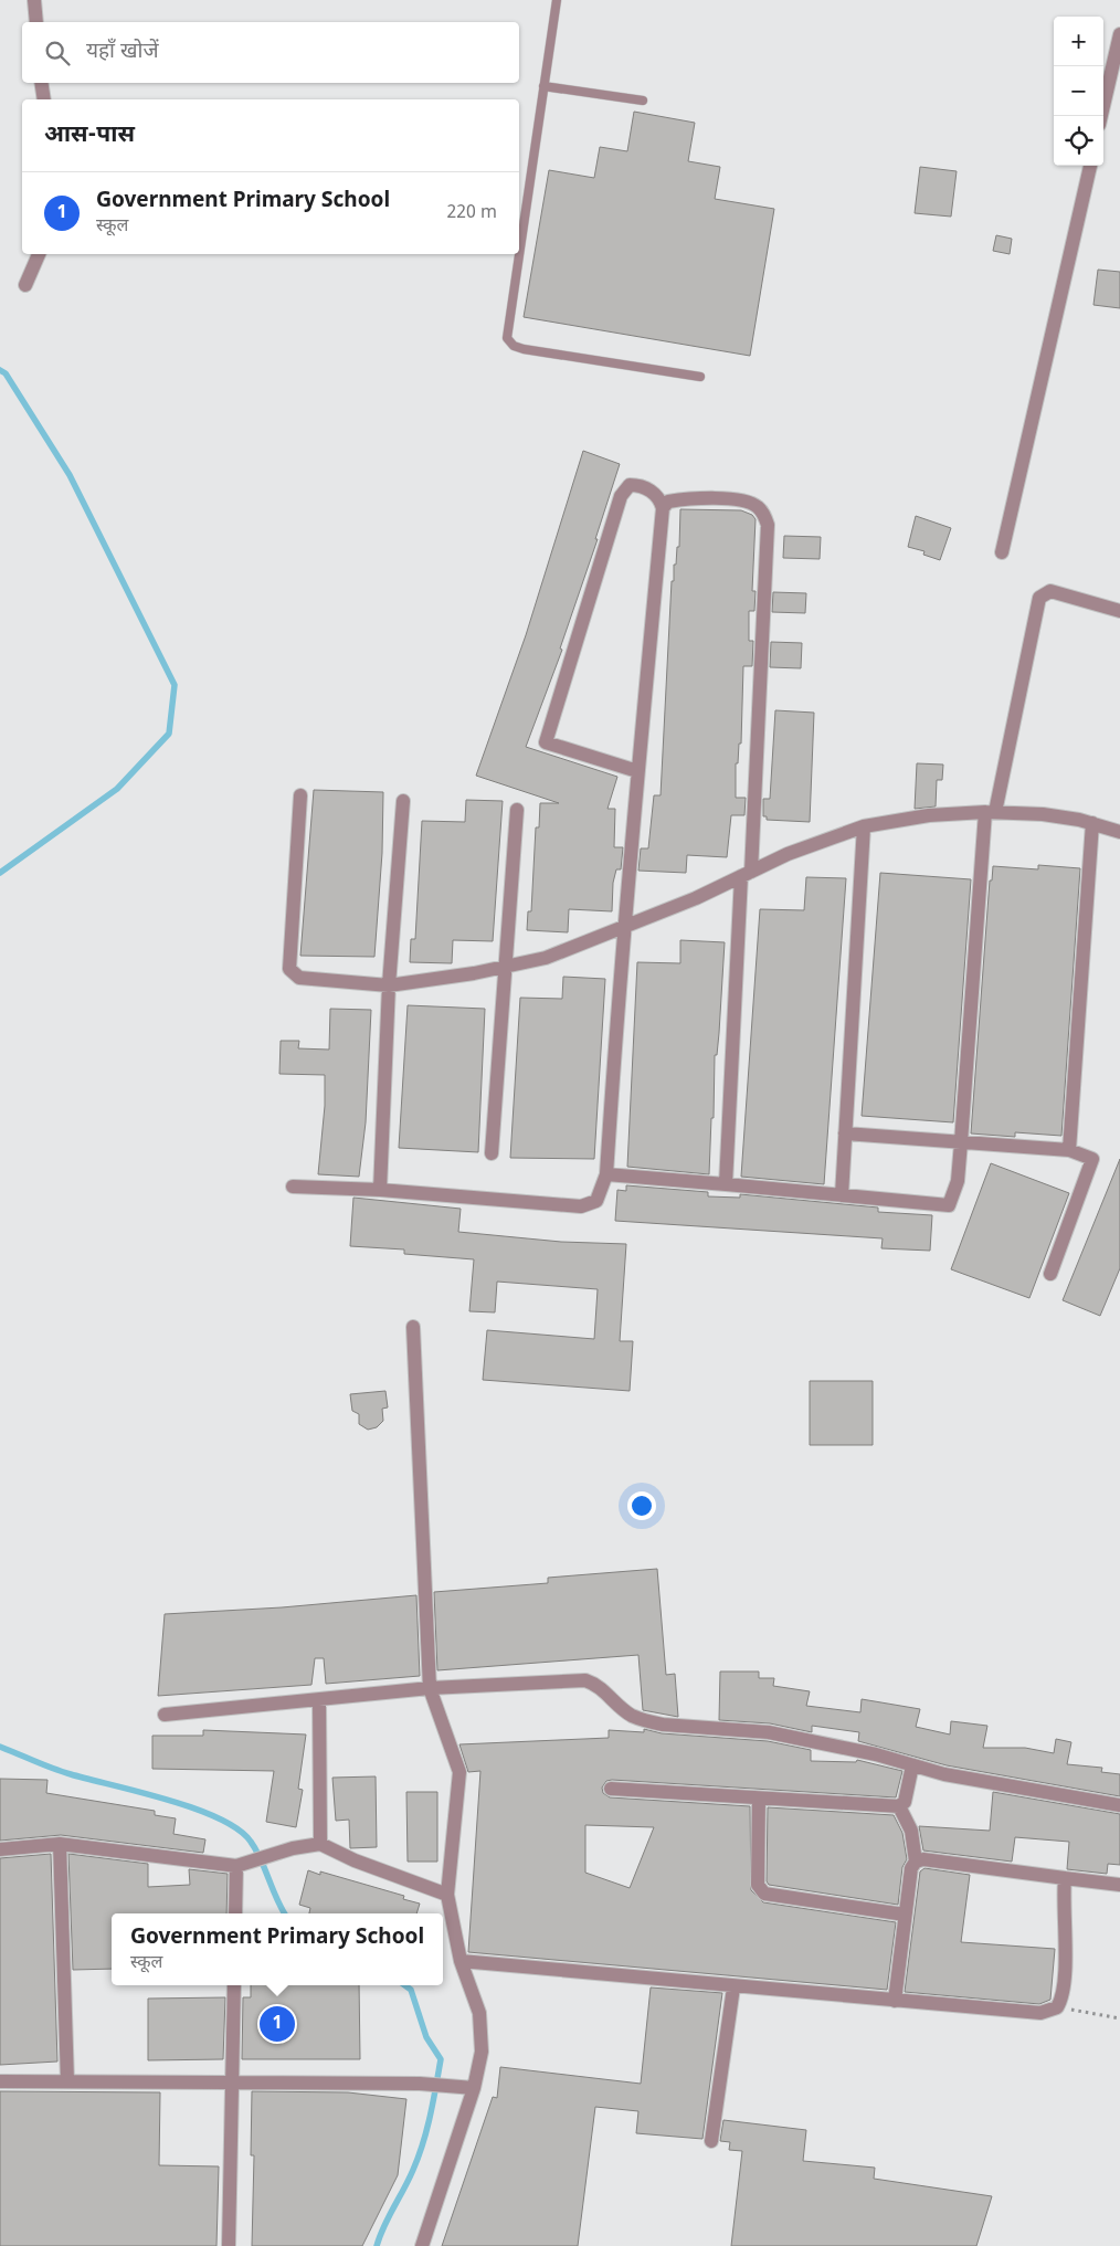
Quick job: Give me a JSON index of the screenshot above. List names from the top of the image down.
{
  "page": {
    "map_buttons": ["+", "−"],
    "search": "यहाँ खोजें",
    "heading": "आस-पास",
    "list": [
      {
        "mark": "1",
        "name": "Government Primary School",
        "note": "स्कूल",
        "value": "220 m"
      }
    ],
    "popup": ["Government Primary School", "स्कूल"],
    "pins": "1"
  }
}
